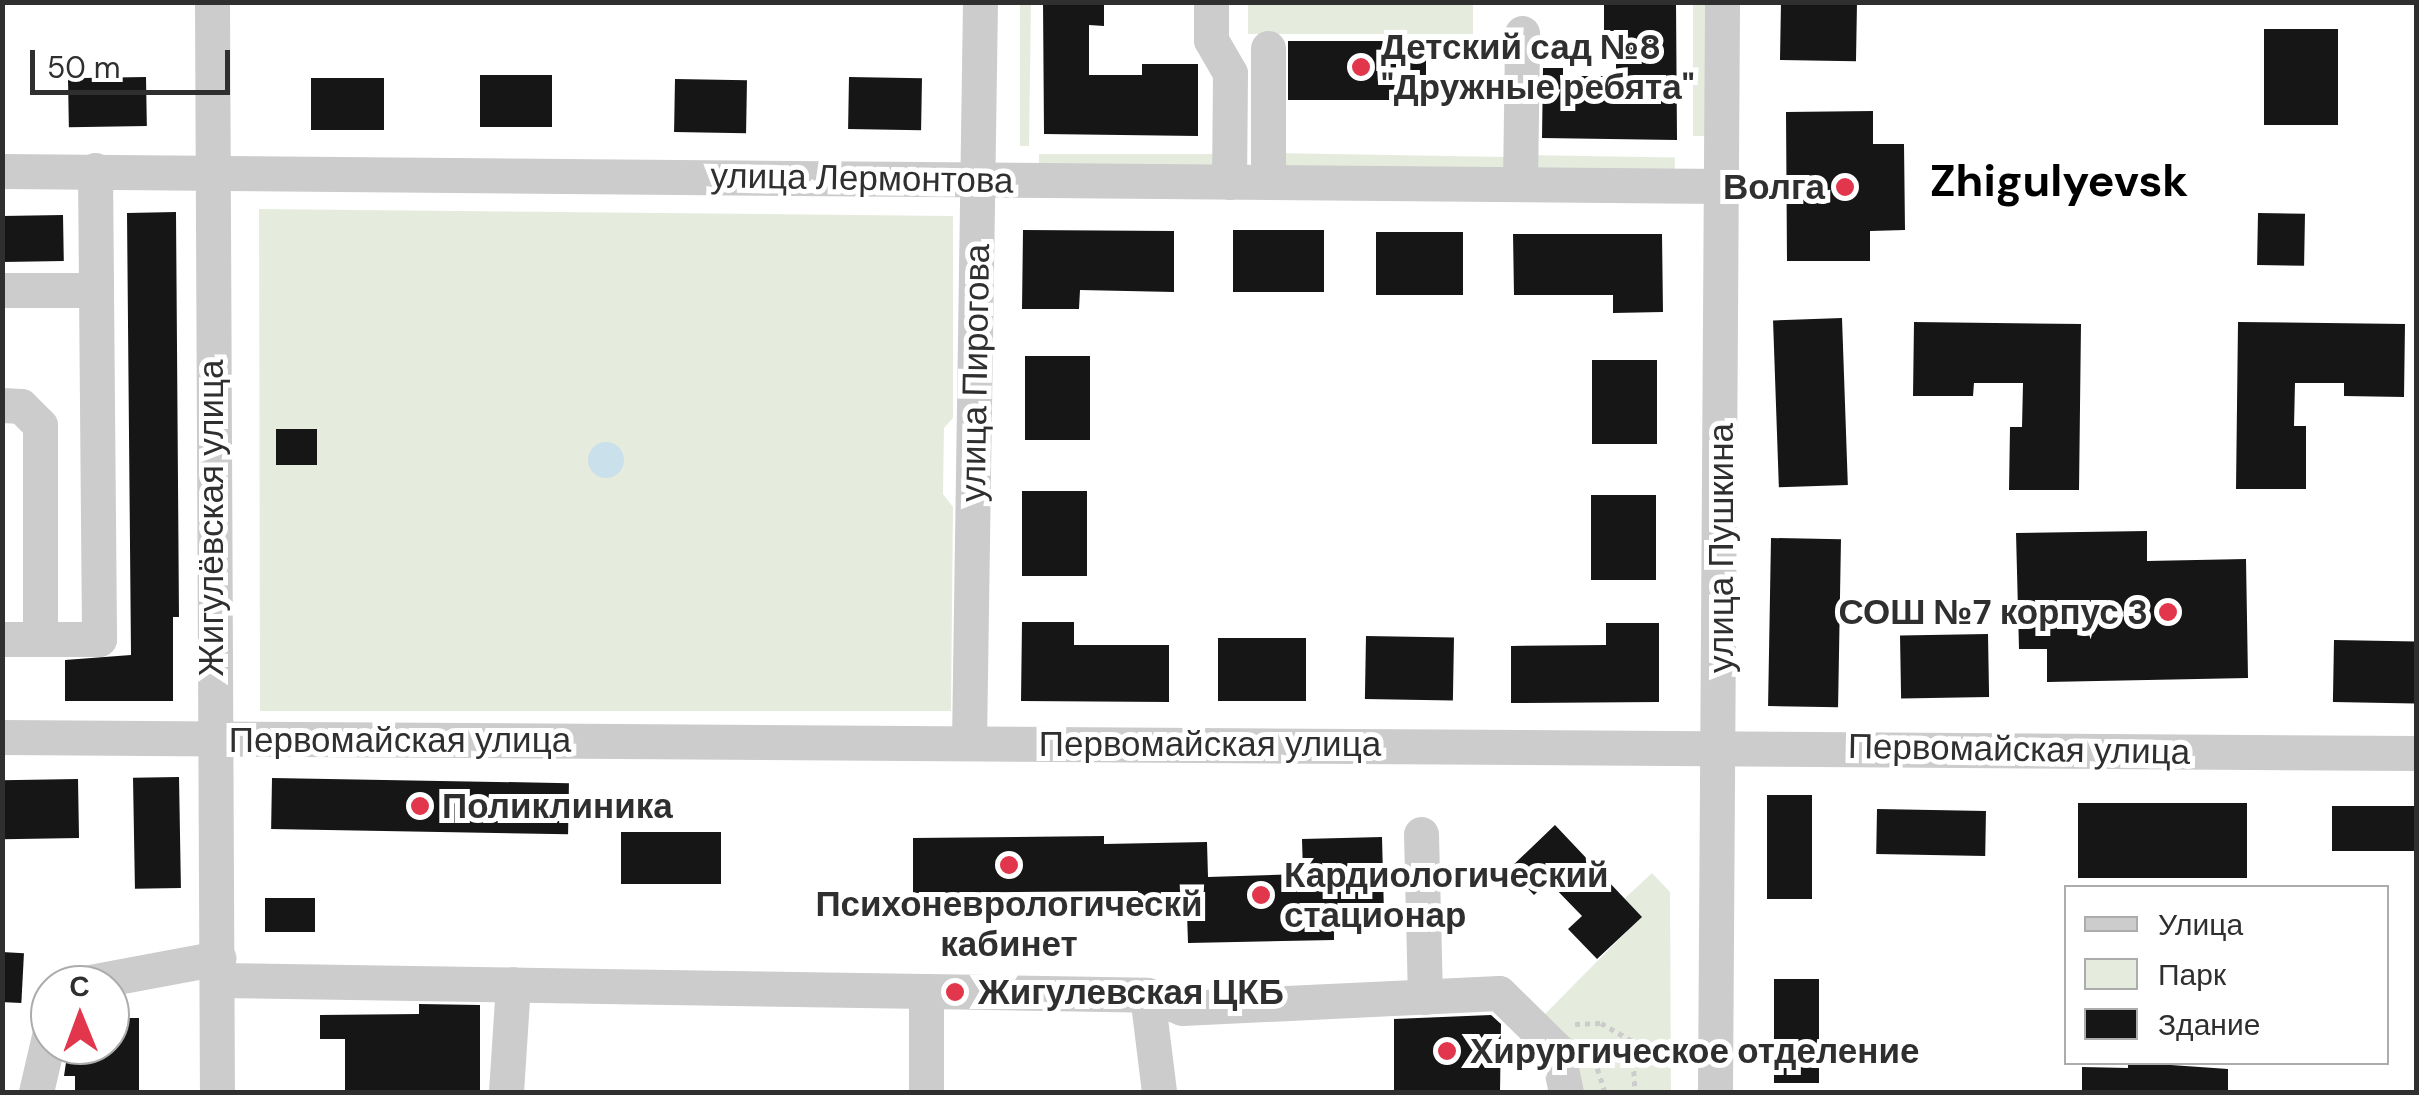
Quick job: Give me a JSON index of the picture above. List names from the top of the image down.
{
  "streets": {
    "street": [
      "улица Лермонтова",
      "улица Пирогова",
      "Жигулёвская улица",
      "улица Пушкина",
      "Первомайская улица"
    ]
  },
  "crossings": [
    ["улица Лермонтова", "улица Пирогова"],
    ["улица Лермонтова", "Жигулёвская улица"],
    ["улица Лермонтова", "улица Пушкина"],
    ["улица Пирогова", "Первомайская улица"],
    ["Жигулёвская улица", "Первомайская улица"],
    ["улица Пушкина", "Первомайская улица"]
  ],
  "districts": ["Zhigulyevsk"],
  "places": [
    "Детский сад №8 \"Дружные ребята\"",
    "Волга",
    "СОШ №7 корпус 3",
    "Поликлиника",
    "Психоневрологическй кабинет",
    "Кардиологический стационар",
    "Жигулевская ЦКБ",
    "Хирургическое отделение"
  ],
  "legend": ["Улица", "Парк", "Здание"],
  "scale_bar": "50 m",
  "north": "top"
}
